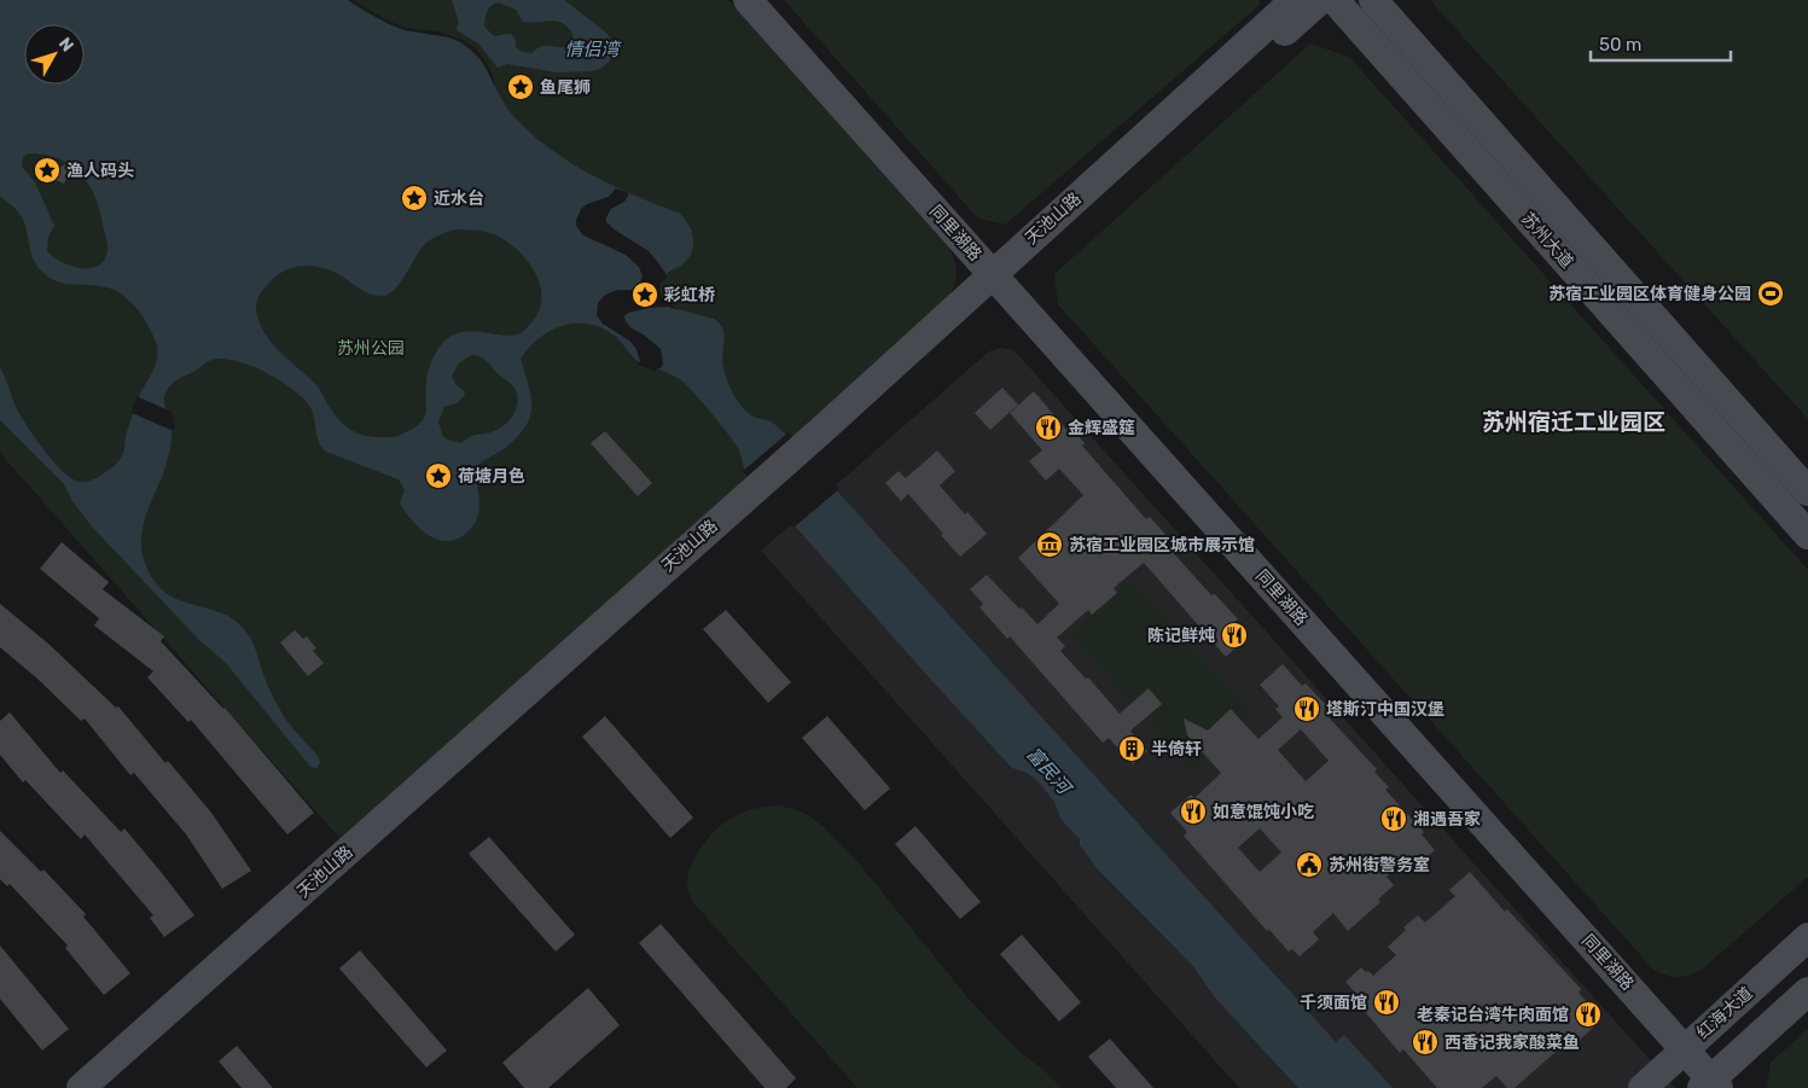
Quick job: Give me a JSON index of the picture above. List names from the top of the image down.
{
  "streets": {
    "street": [
      "天池山路",
      "同里湖路",
      "苏州大道",
      "红海大道"
    ]
  },
  "crossings": [
    ["天池山路", "同里湖路"],
    ["同里湖路", "红海大道"]
  ],
  "districts": ["苏州宿迁工业园区"],
  "water": ["情侣湾", "富民河"],
  "parks": ["苏州公园"],
  "places": {
    "place": [
      "鱼尾狮",
      "渔人码头",
      "近水台",
      "彩虹桥",
      "荷塘月色"
    ],
    "sports": ["苏宿工业园区体育健身公园"],
    "restaurant": [
      "金辉盛筵",
      "陈记鲜炖",
      "塔斯汀中国汉堡",
      "如意馄饨小吃",
      "湘遇吾家",
      "千须面馆",
      "老秦记台湾牛肉面馆",
      "西香记我家酸菜鱼"
    ],
    "museum": ["苏宿工业园区城市展示馆"],
    "building": ["半倚轩"],
    "public building": ["苏州街警务室"]
  },
  "scale_bar": "50 m",
  "north": "top right"
}
